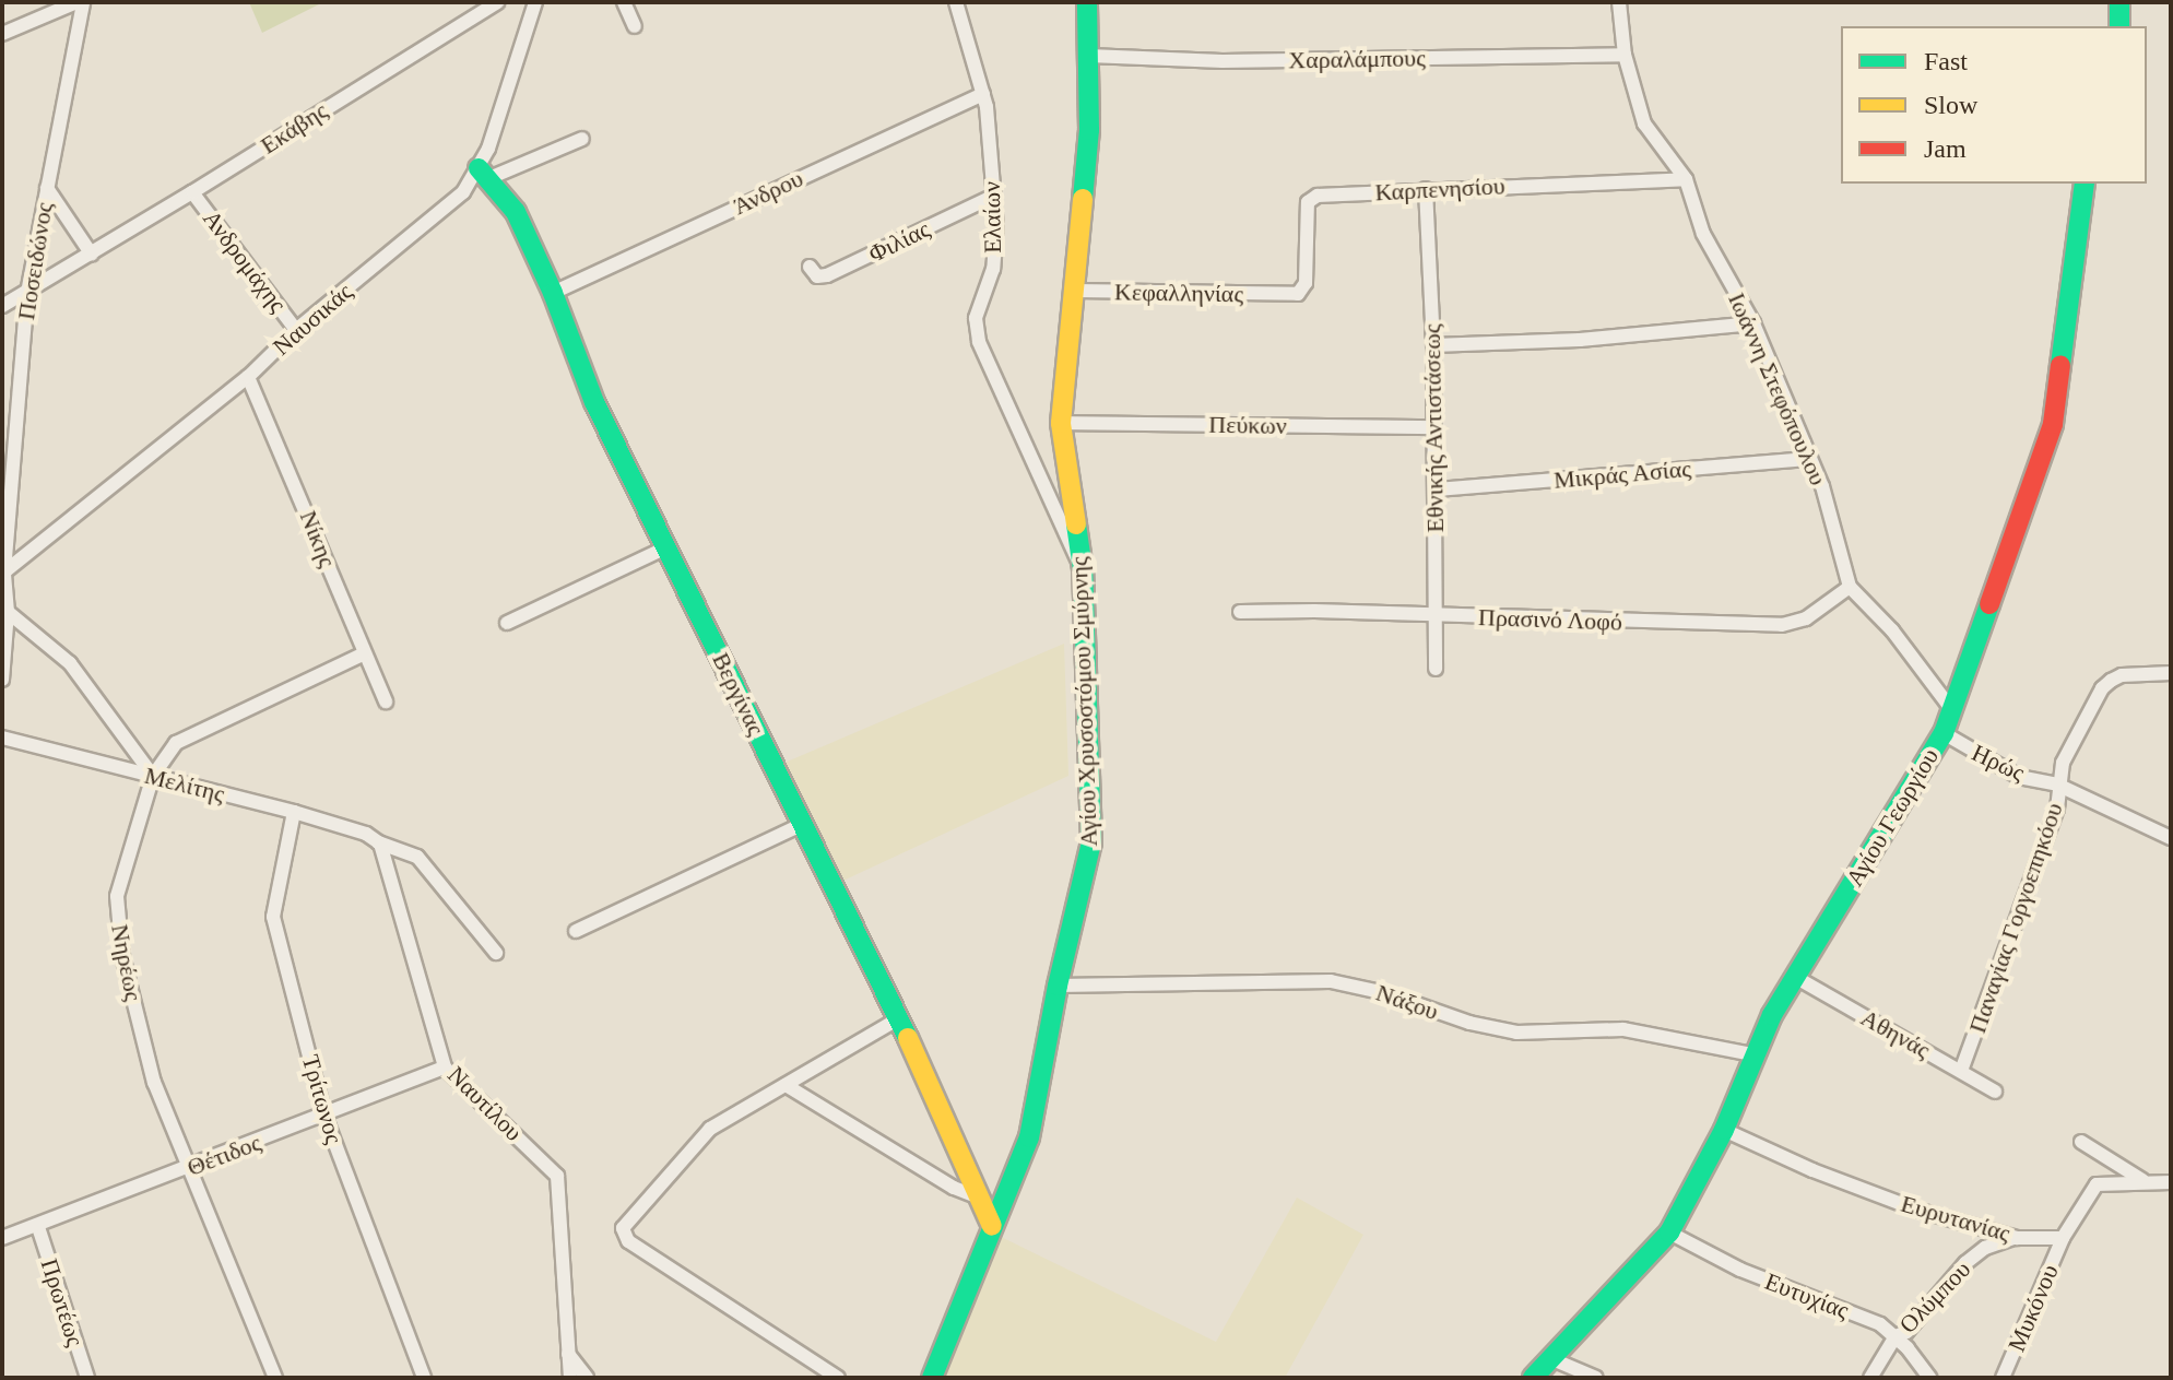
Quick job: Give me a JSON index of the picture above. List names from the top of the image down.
{
  "streets": {
    "street": [
      "Χαραλάμπους",
      "Εκάβης",
      "Καρπενησίου",
      "Άνδρου",
      "Ελαίων",
      "Φιλίας",
      "Ποσειδώνος",
      "Ανδρομάχης",
      "Κεφαλληνίας",
      "Ναυσικάς",
      "Ιωάννη Στεφόπουλου",
      "Πεύκων",
      "Εθνικής Αντιστάσεως",
      "Μικράς Ασίας",
      "Νίκης",
      "Πρασινό Λοφό",
      "Βεργίνας",
      "Αγίου Χρυσοστόμου Σμύρνης",
      "Ηρώς",
      "Μελίτης",
      "Αγίου Γεωργίου",
      "Παναγίας Γοργοεπηκόου",
      "Νηρέως",
      "Νάξου",
      "Αθηνάς",
      "Τρίτωνος",
      "Ναυτίλου",
      "Θέτιδος",
      "Ευρυτανίας",
      "Ευτυχίας",
      "Ολύμπου",
      "Πρωτέως",
      "Μυκόνου"
    ]
  },
  "crossings": [
    ["Χαραλάμπους", "Ιωάννη Στεφόπουλου"],
    ["Χαραλάμπους", "Αγίου Χρυσοστόμου Σμύρνης"],
    ["Εκάβης", "Ποσειδώνος"],
    ["Εκάβης", "Ανδρομάχης"],
    ["Καρπενησίου", "Κεφαλληνίας"],
    ["Καρπενησίου", "Ιωάννη Στεφόπουλου"],
    ["Καρπενησίου", "Εθνικής Αντιστάσεως"],
    ["Άνδρου", "Ελαίων"],
    ["Άνδρου", "Βεργίνας"],
    ["Ελαίων", "Φιλίας"],
    ["Ελαίων", "Αγίου Χρυσοστόμου Σμύρνης"],
    ["Ποσειδώνος", "Ναυσικάς"],
    ["Ανδρομάχης", "Ναυσικάς"],
    ["Κεφαλληνίας", "Αγίου Χρυσοστόμου Σμύρνης"],
    ["Ναυσικάς", "Νίκης"],
    ["Ναυσικάς", "Βεργίνας"],
    ["Ιωάννη Στεφόπουλου", "Μικράς Ασίας"],
    ["Ιωάννη Στεφόπουλου", "Πρασινό Λοφό"],
    ["Ιωάννη Στεφόπουλου", "Αγίου Γεωργίου"],
    ["Πεύκων", "Εθνικής Αντιστάσεως"],
    ["Πεύκων", "Αγίου Χρυσοστόμου Σμύρνης"],
    ["Εθνικής Αντιστάσεως", "Μικράς Ασίας"],
    ["Εθνικής Αντιστάσεως", "Πρασινό Λοφό"],
    ["Νίκης", "Νηρέως"],
    ["Βεργίνας", "Αγίου Χρυσοστόμου Σμύρνης"],
    ["Αγίου Χρυσοστόμου Σμύρνης", "Νάξου"],
    ["Ηρώς", "Αγίου Γεωργίου"],
    ["Ηρώς", "Παναγίας Γοργοεπηκόου"],
    ["Μελίτης", "Νηρέως"],
    ["Μελίτης", "Τρίτωνος"],
    ["Μελίτης", "Ναυτίλου"],
    ["Αγίου Γεωργίου", "Νάξου"],
    ["Αγίου Γεωργίου", "Αθηνάς"],
    ["Αγίου Γεωργίου", "Ευρυτανίας"],
    ["Αγίου Γεωργίου", "Ευτυχίας"],
    ["Παναγίας Γοργοεπηκόου", "Αθηνάς"],
    ["Νηρέως", "Θέτιδος"],
    ["Τρίτωνος", "Θέτιδος"],
    ["Ναυτίλου", "Θέτιδος"],
    ["Θέτιδος", "Πρωτέως"],
    ["Ευρυτανίας", "Ολύμπου"],
    ["Ευρυτανίας", "Μυκόνου"],
    ["Ευτυχίας", "Ολύμπου"]
  ],
  "legend": ["Fast", "Slow", "Jam"]
}
